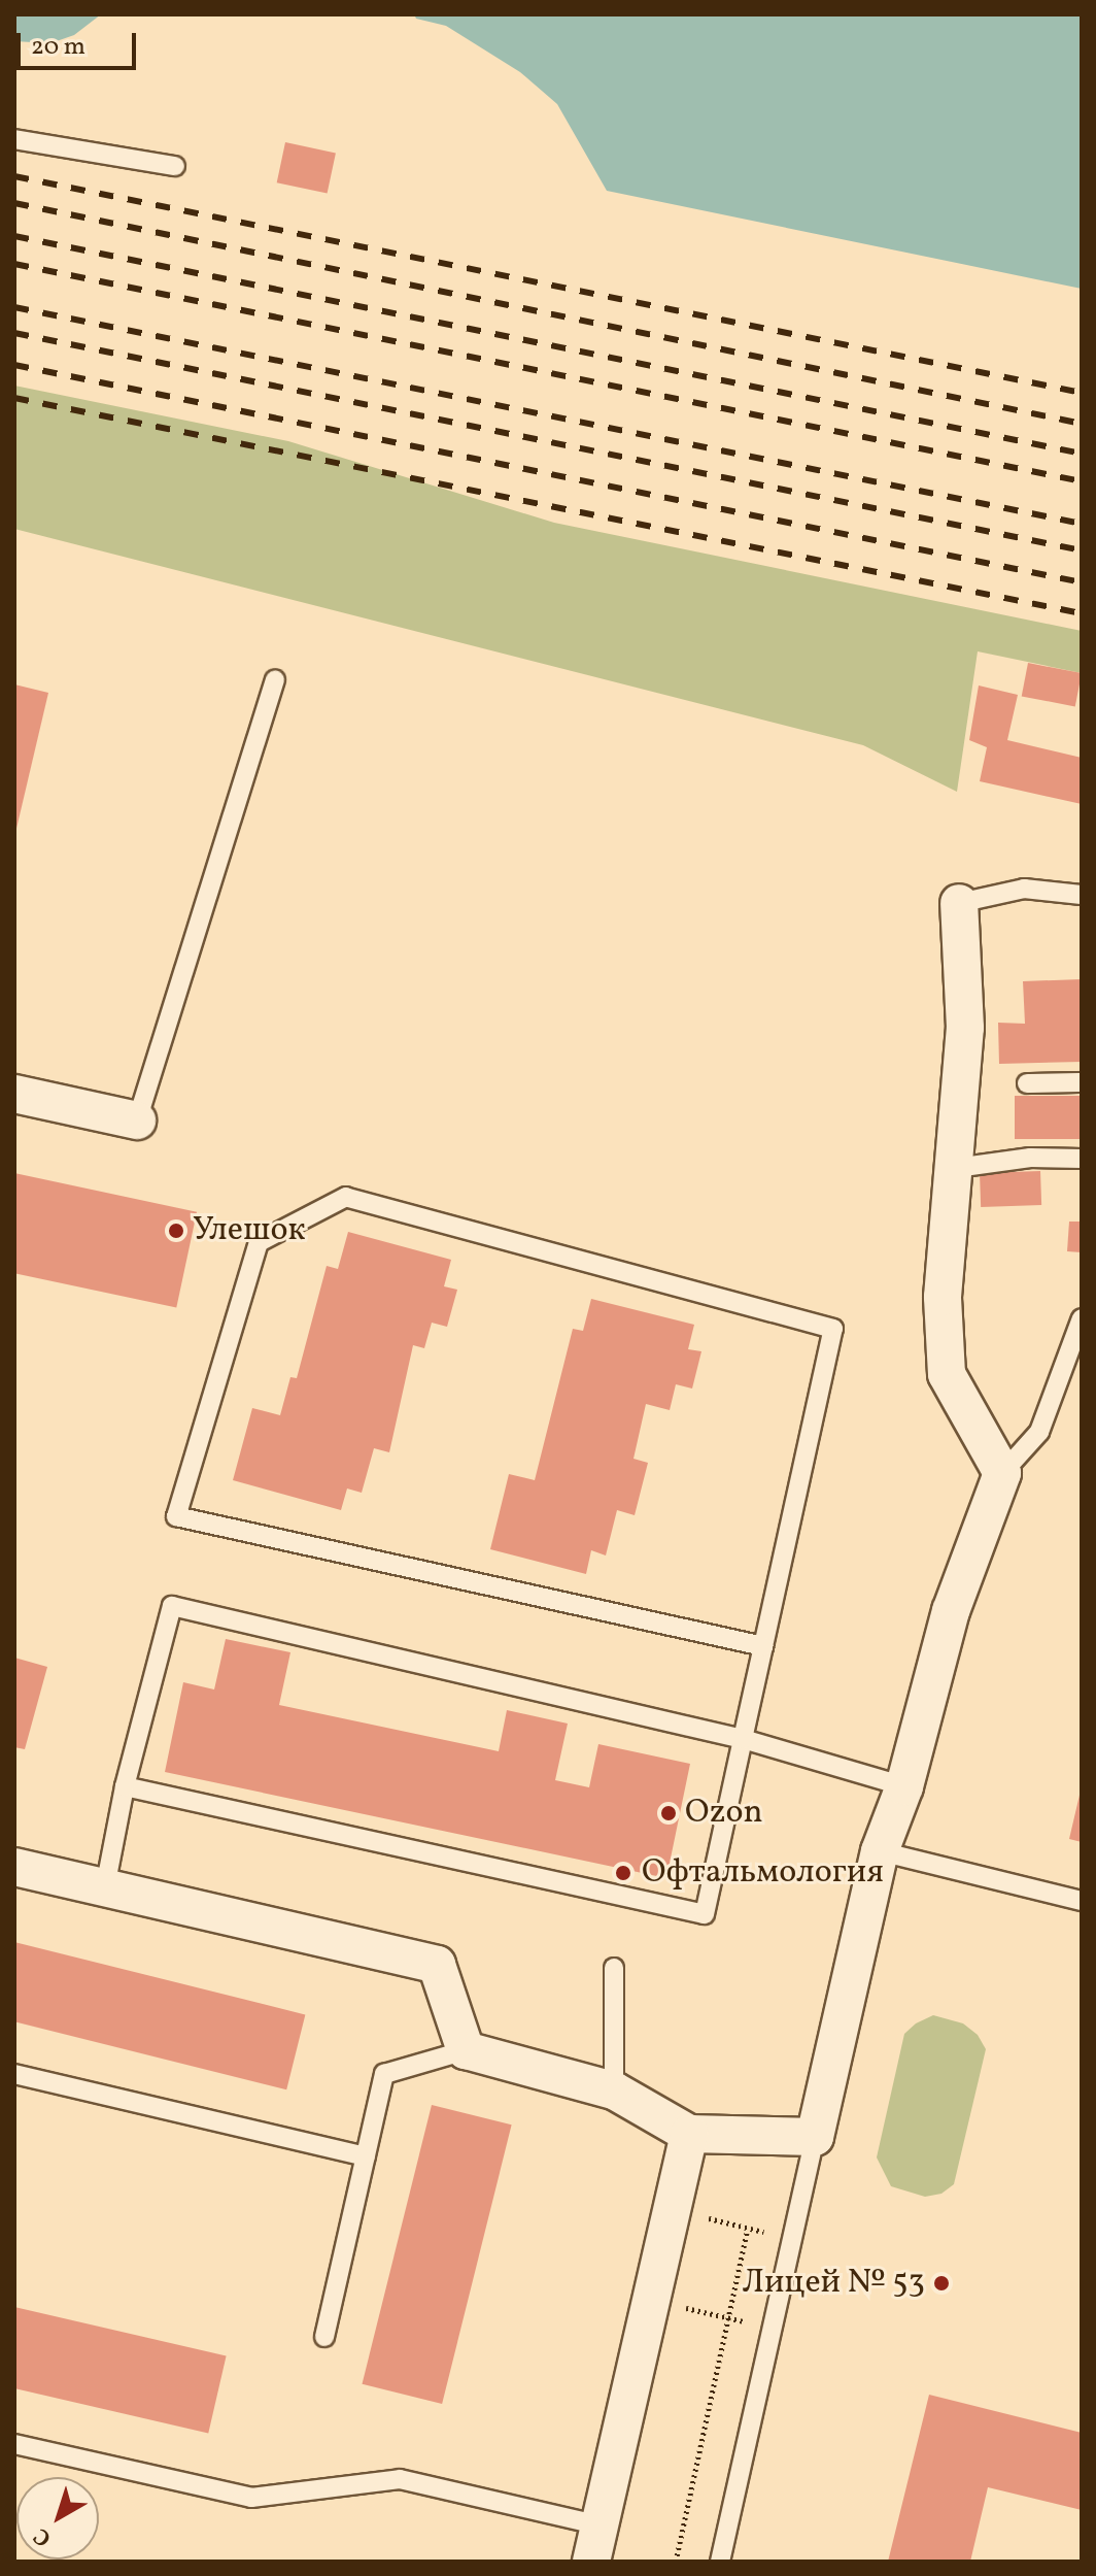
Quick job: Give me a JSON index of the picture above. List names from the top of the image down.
{
  "places": [
    "Улешок",
    "Ozon",
    "Офтальмология",
    "Лицей № 53"
  ],
  "scale_bar": "20 m",
  "north": "bottom left"
}
